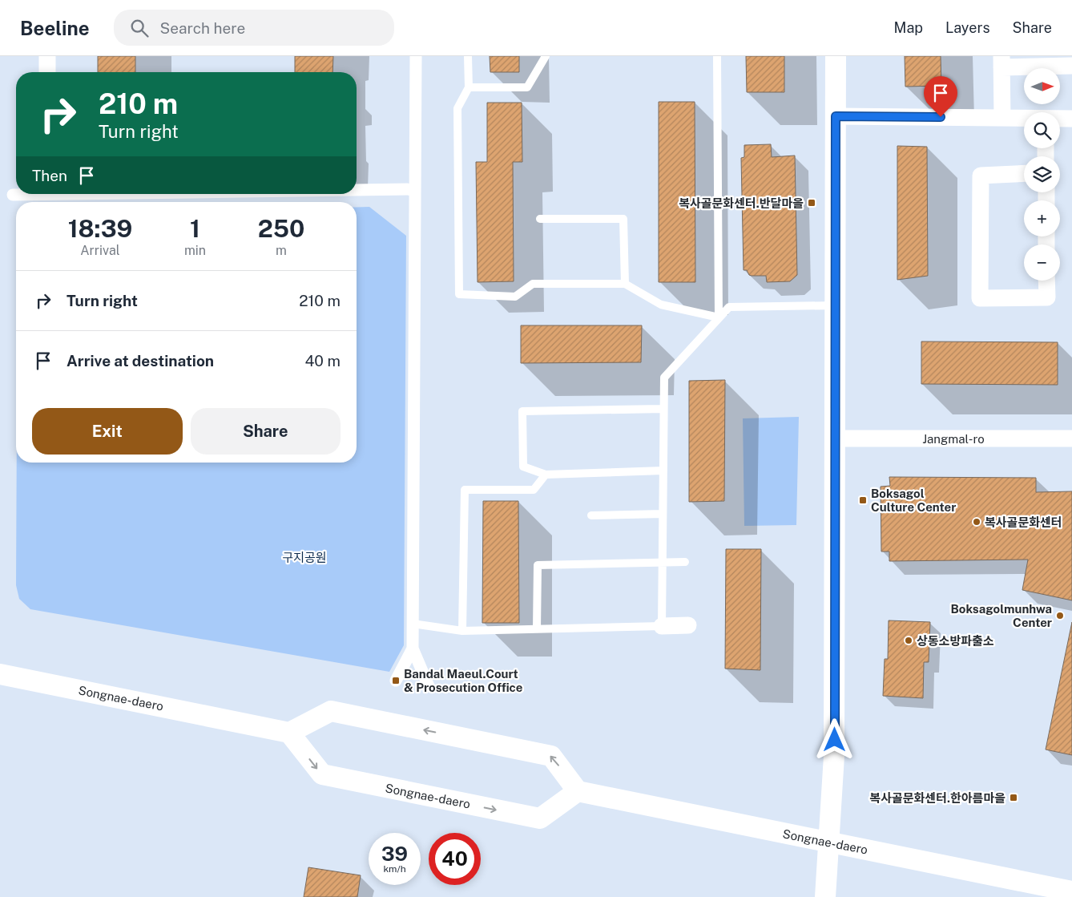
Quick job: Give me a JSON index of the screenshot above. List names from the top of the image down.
{
  "streets": {
    "street": ["Jangmal-ro", "Songnae-daero"]
  },
  "parks": ["구지공원"],
  "places": {
    "transit": [
      "복사골문화센터.반달마을",
      "Boksagol Culture Center",
      "Bandal Maeul.Court & Prosecution Office",
      "복사골문화센터.한아름마을"
    ],
    "other": ["복사골문화센터", "Boksagolmunhwa Center", "상동소방파출소"]
  },
  "north": "right",
  "page": {
    "header": "Beeline",
    "search": "Search here",
    "nav": ["Map", "Layers", "Share"],
    "map_buttons": ["+", "−"],
    "turn": ["210 m", "Turn right"],
    "then": "Then",
    "eta": [
      "18:39",
      "Arrival",
      "1",
      "min",
      "250",
      "m"
    ],
    "list": [
      {
        "name": "Turn right",
        "value": "210 m"
      },
      {
        "name": "Arrive at destination",
        "value": "40 m"
      }
    ],
    "buttons": ["Exit", "Share"],
    "speed": "39 km/h",
    "limit": "40"
  }
}
